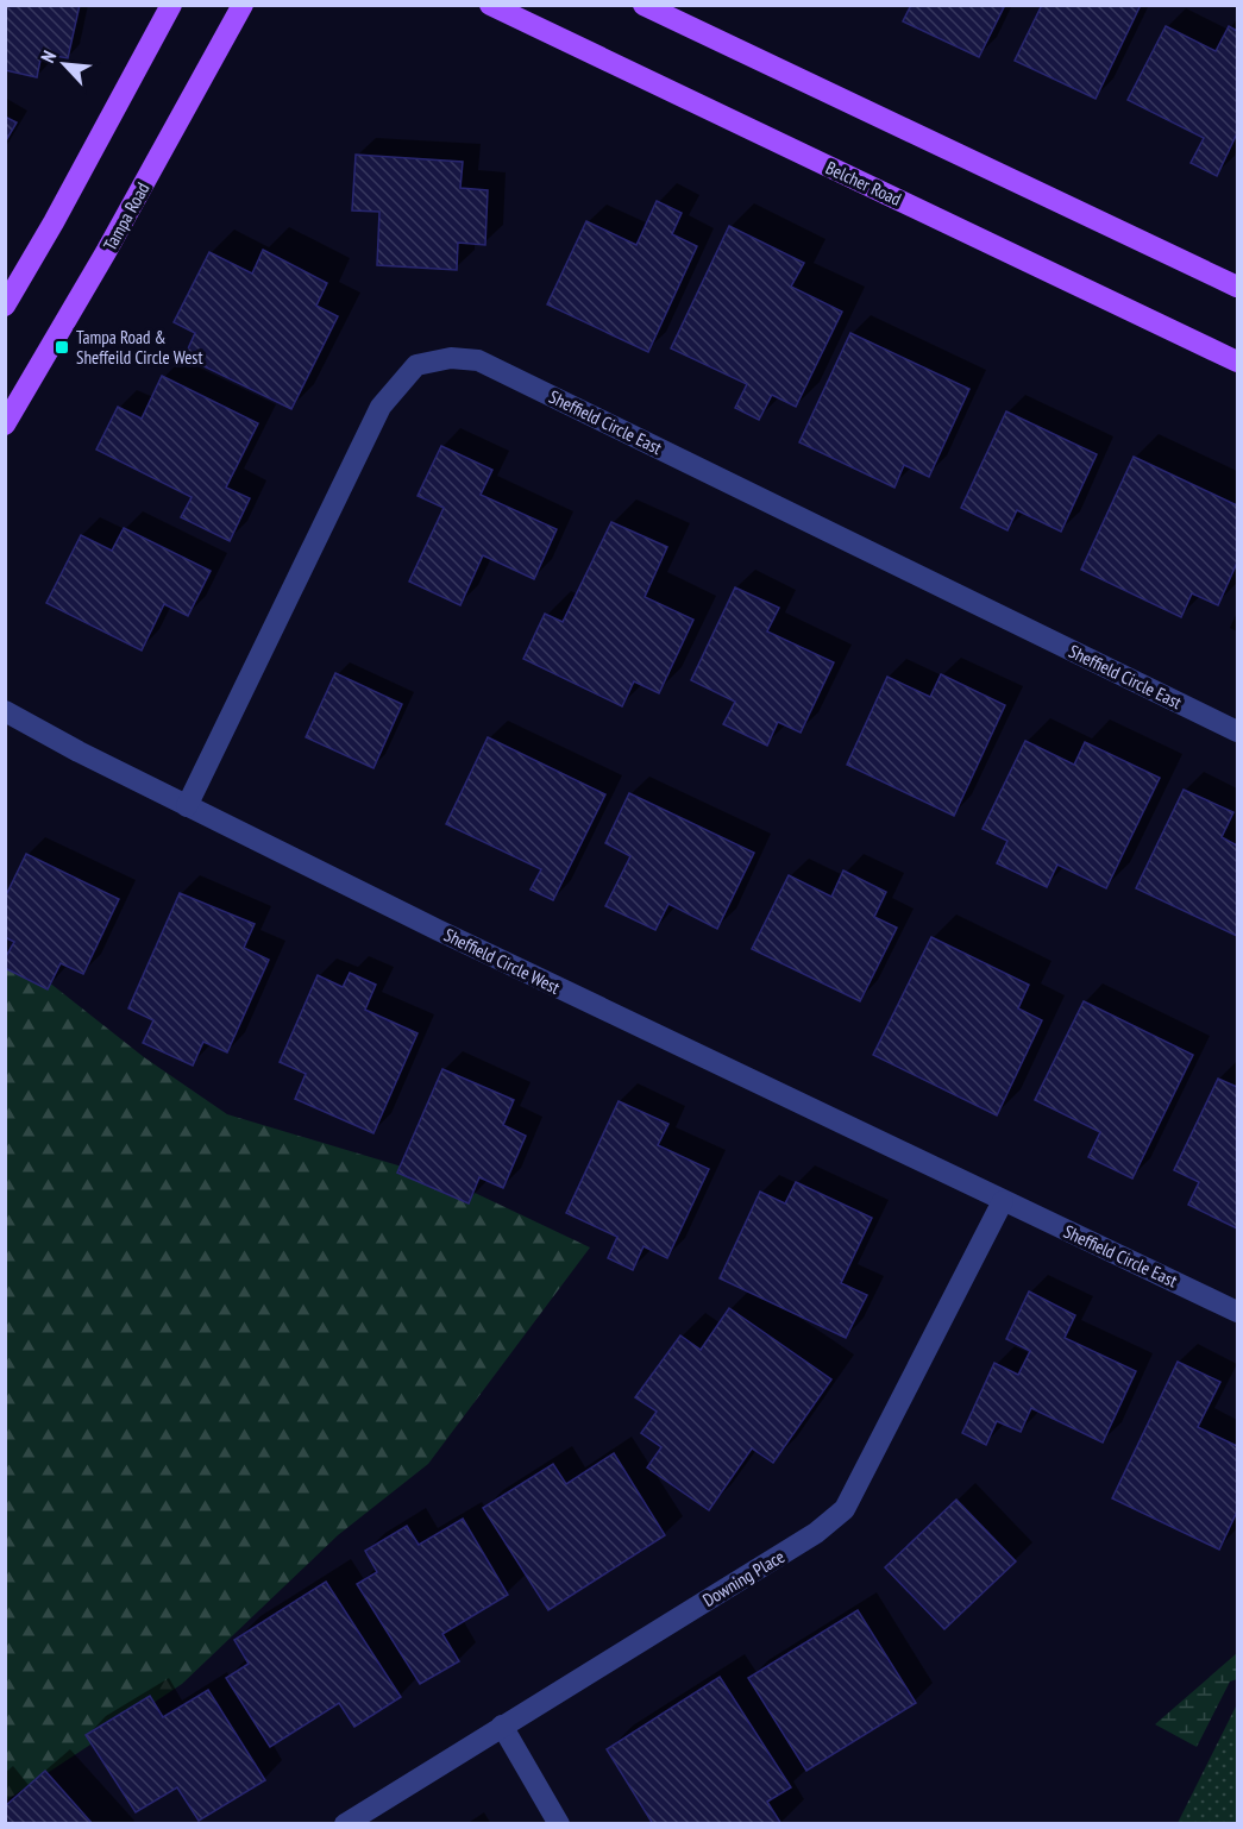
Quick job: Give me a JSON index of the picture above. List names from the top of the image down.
{
  "streets": {
    "main road": ["Belcher Road", "Tampa Road"],
    "street": ["Sheffield Circle East", "Sheffield Circle West", "Downing Place"]
  },
  "crossings": [
    ["Sheffield Circle East", "Sheffield Circle West"],
    ["Sheffield Circle East", "Downing Place"],
    ["Sheffield Circle West", "Downing Place"]
  ],
  "places": {
    "transit": ["Tampa Road & Sheffeild Circle West"]
  },
  "north": "top left"
}
